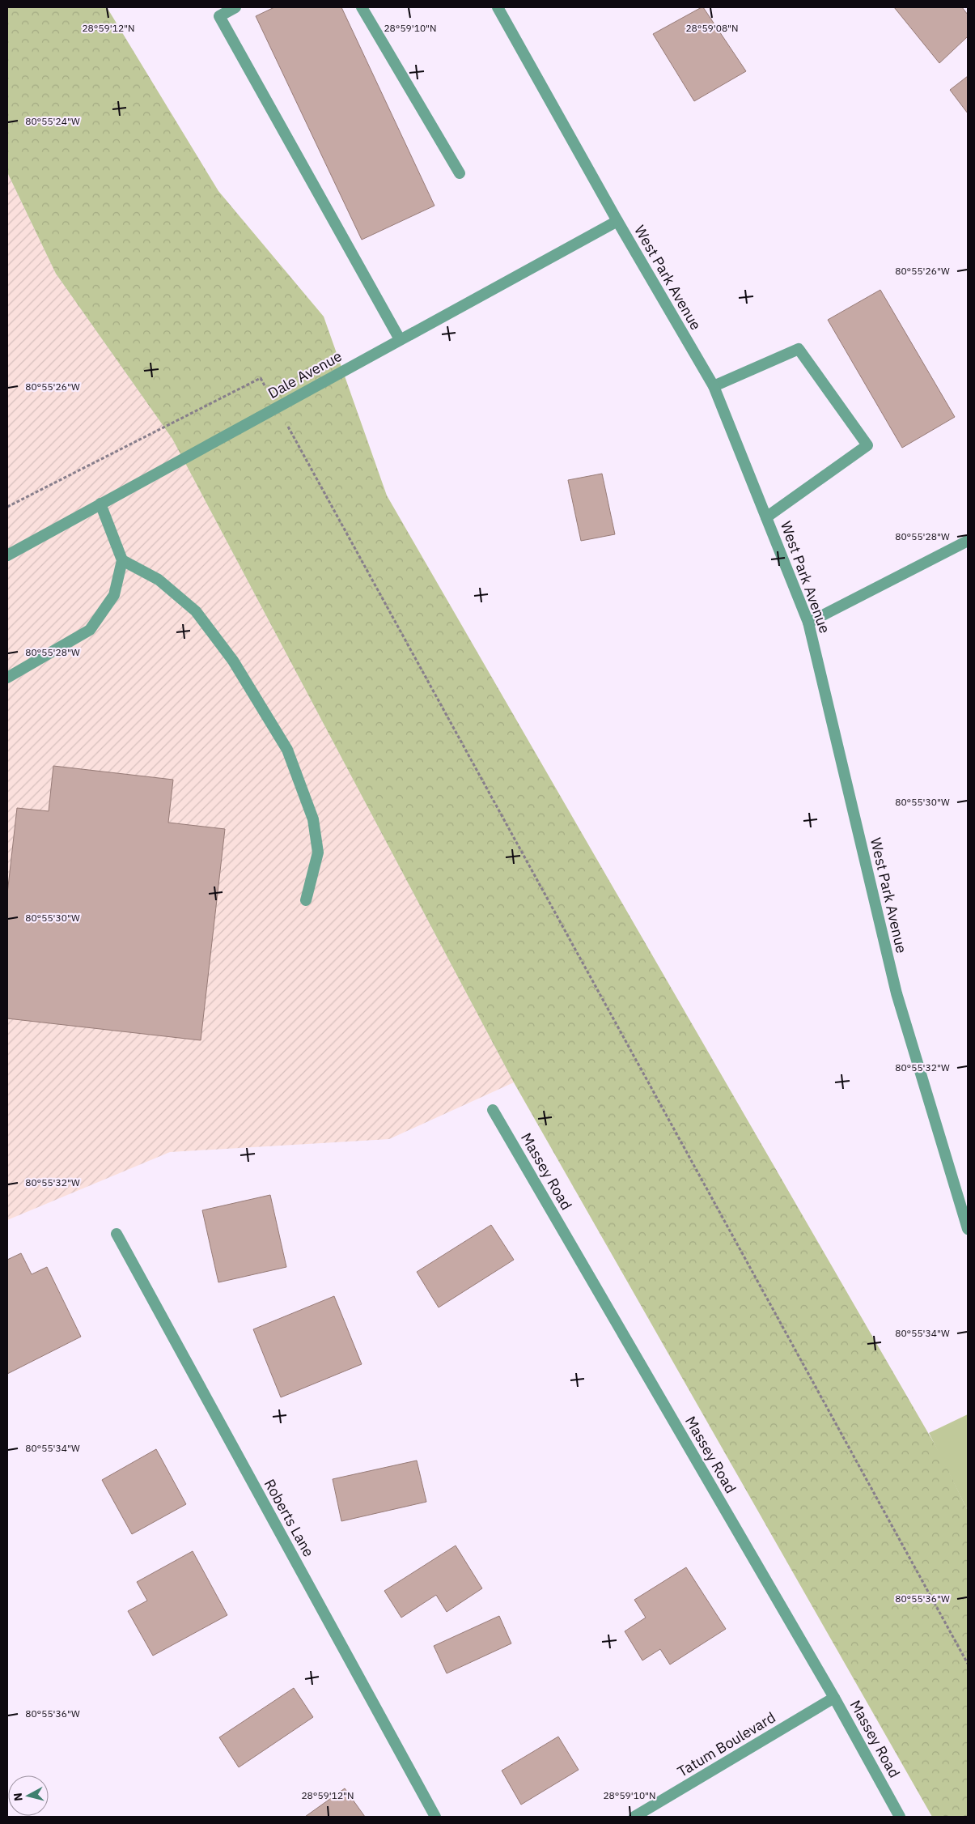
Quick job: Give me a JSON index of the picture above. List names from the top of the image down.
{
  "streets": {
    "street": [
      "West Park Avenue",
      "Dale Avenue",
      "Massey Road",
      "Roberts Lane",
      "Tatum Boulevard"
    ]
  },
  "crossings": [
    ["West Park Avenue", "Dale Avenue"],
    ["Massey Road", "Tatum Boulevard"]
  ],
  "north": "left",
  "coordinates": [
    "28°59'12\"N",
    "28°59'10\"N",
    "28°59'08\"N",
    "80°55'24\"W",
    "80°55'26\"W",
    "80°55'28\"W",
    "80°55'30\"W",
    "80°55'32\"W",
    "80°55'34\"W",
    "80°55'36\"W"
  ]
}
